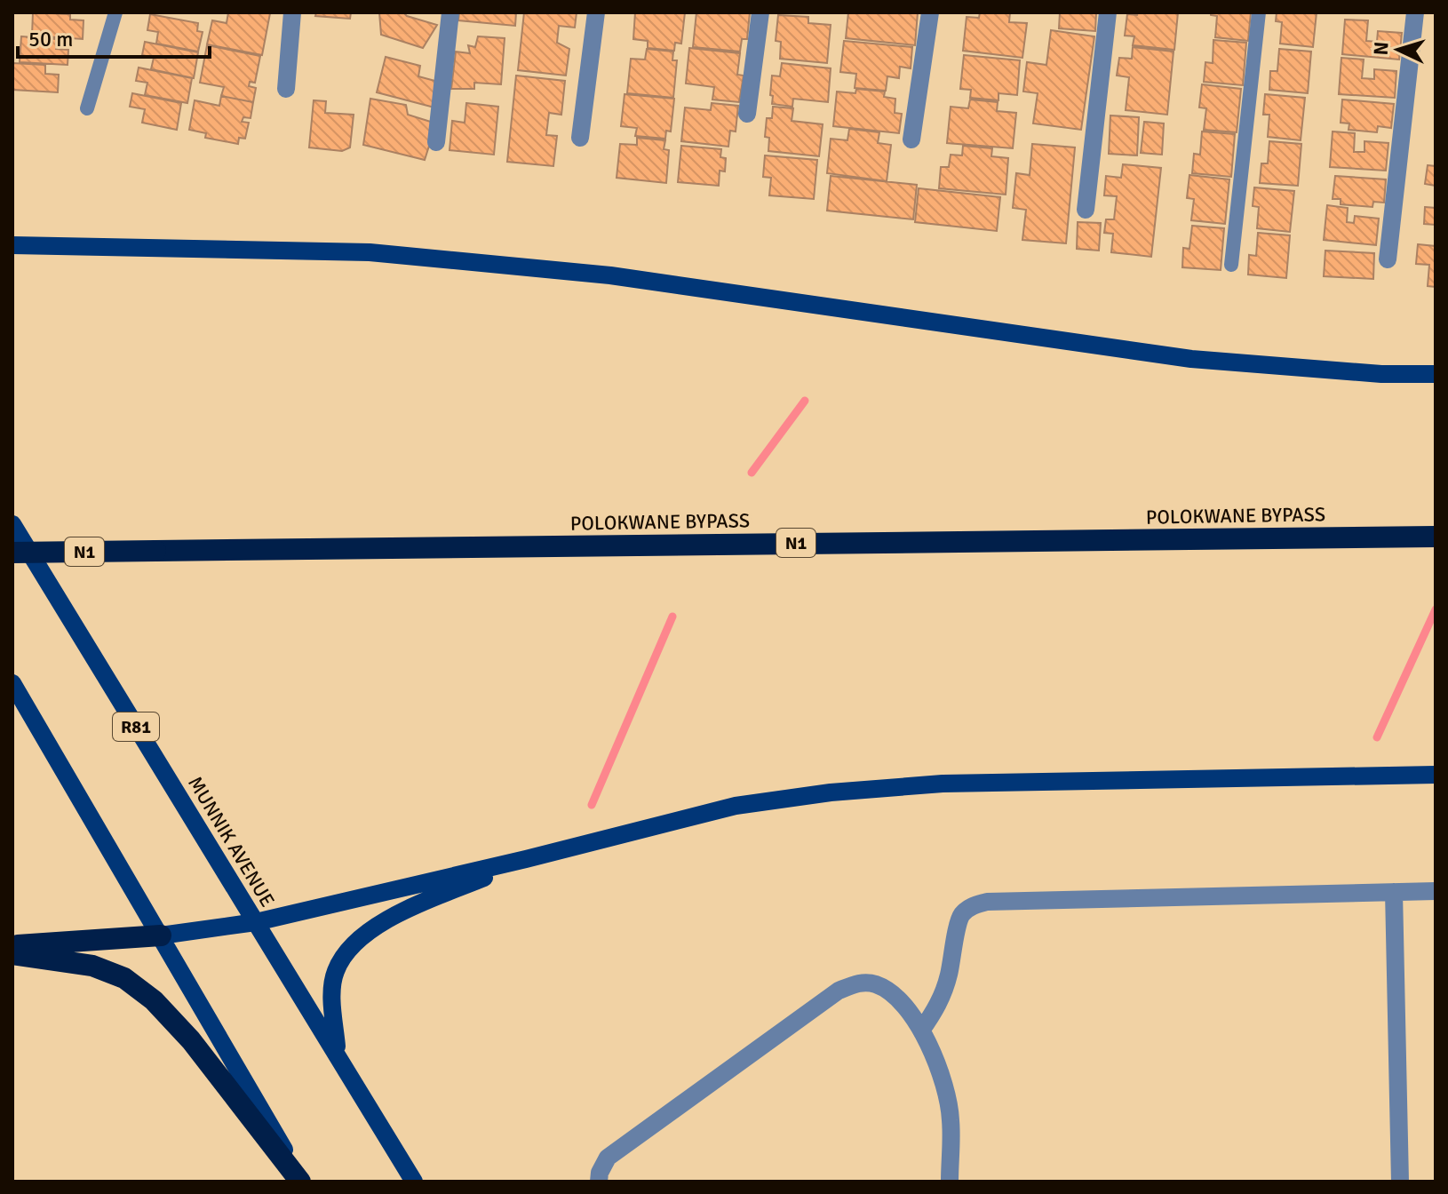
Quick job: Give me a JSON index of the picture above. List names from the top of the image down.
{
  "streets": {
    "highway": ["POLOKWANE BYPASS", "N1"],
    "main road": ["R81", "MUNNIK AVENUE"]
  },
  "scale_bar": "50 m",
  "north": "left"
}
